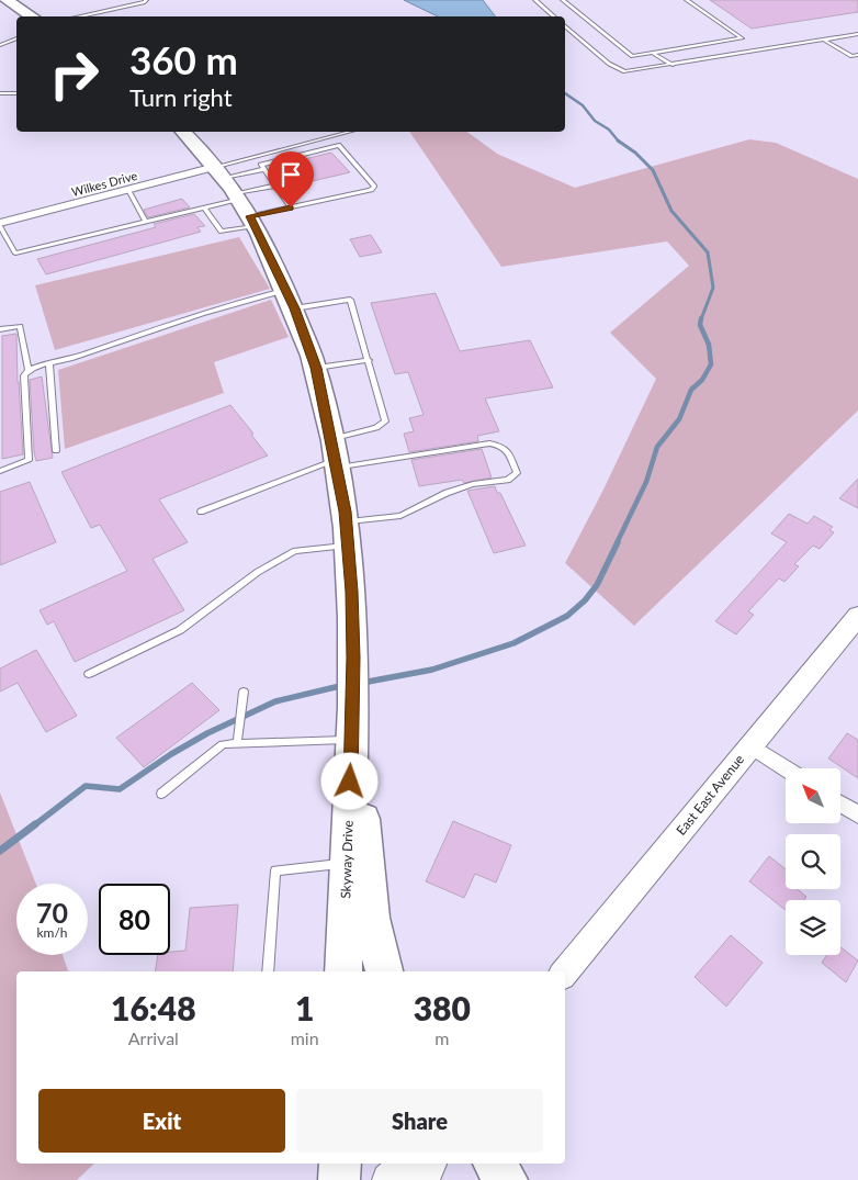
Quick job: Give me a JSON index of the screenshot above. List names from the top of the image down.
{
  "streets": {
    "highway": ["Skyway Drive"],
    "street": ["Wilkes Drive", "East East Avenue"]
  },
  "crossings": [
    ["Wilkes Drive", "Skyway Drive"]
  ],
  "north": "top left",
  "page": {
    "turn": ["360 m", "Turn right"],
    "speed": "70 km/h",
    "limit": "80",
    "eta": [
      "16:48",
      "Arrival",
      "1",
      "min",
      "380",
      "m"
    ],
    "buttons": ["Exit", "Share"]
  }
}
